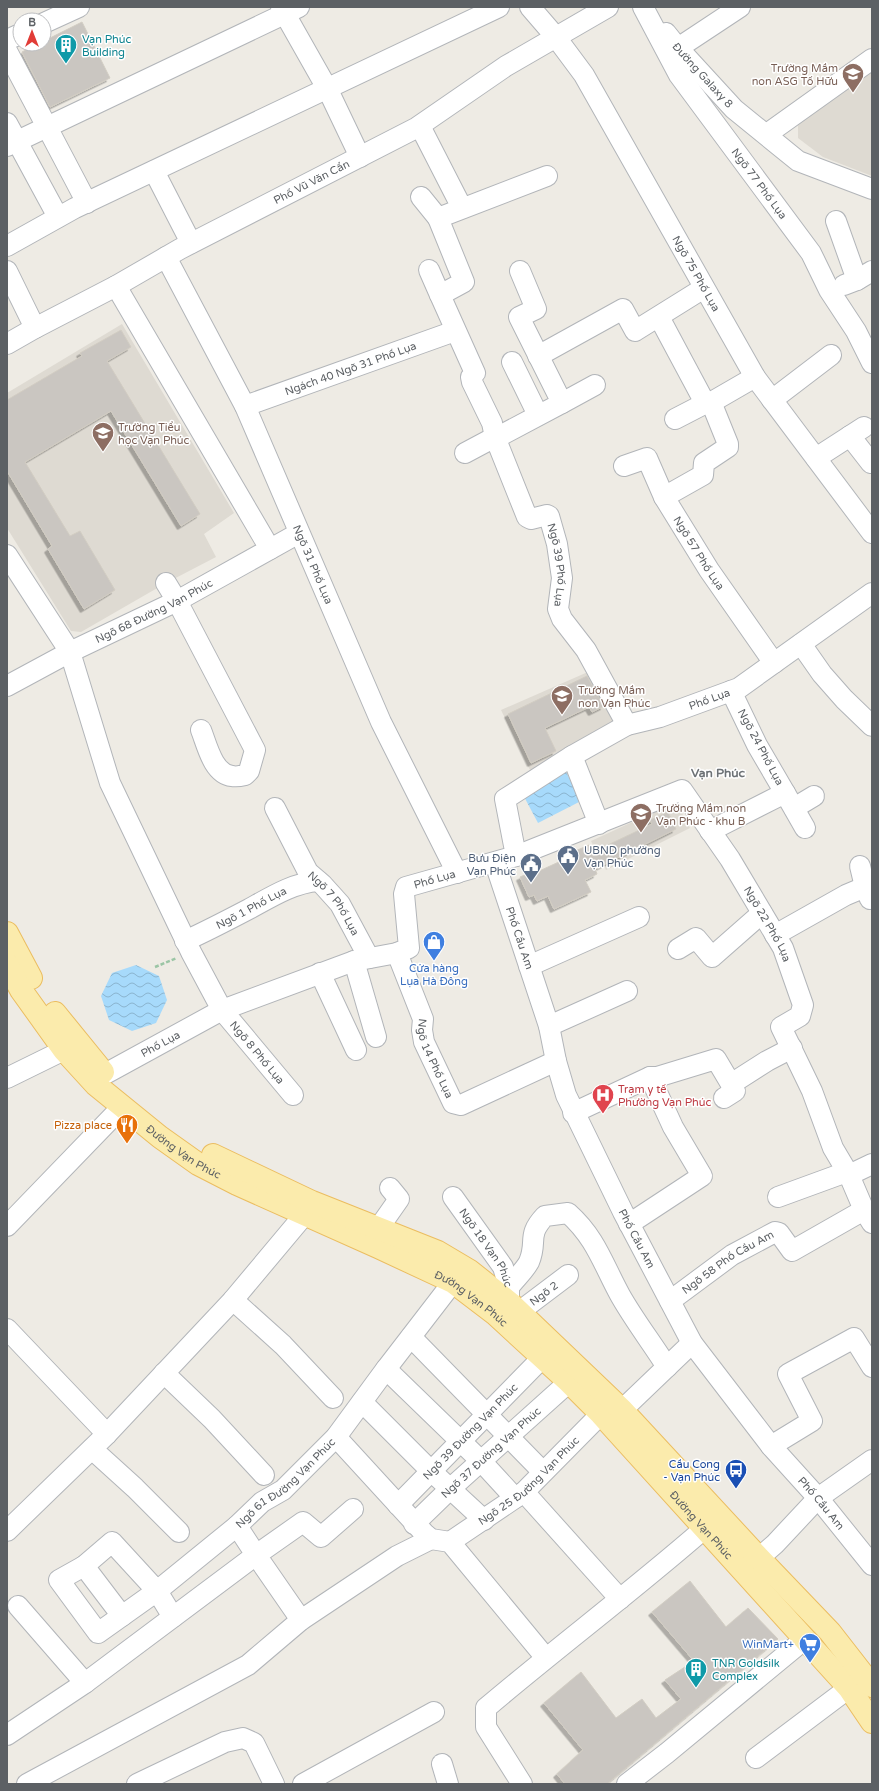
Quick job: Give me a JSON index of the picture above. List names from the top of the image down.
{
  "streets": {
    "main road": ["Đường Vạn Phúc"],
    "street": [
      "Đường Galaxy 8",
      "Phố Vũ Văn Cẩn",
      "Ngõ 77 Phố Lụa",
      "Ngõ 75 Phố Lụa",
      "Ngách 40 Ngõ 31 Phố Lụa",
      "Ngõ 57 Phố Lụa",
      "Ngõ 31 Phố Lụa",
      "Ngõ 39 Phố Lụa",
      "Ngõ 68 Đường Vạn Phúc",
      "Phố Lụa",
      "Ngõ 24 Phố Lụa",
      "Ngõ 7 Phố Lụa",
      "Ngõ 1 Phố Lụa",
      "Ngõ 22 Phố Lụa",
      "Phố Cầu Am",
      "Ngõ 8 Phố Lụa",
      "Ngõ 14 Phố Lụa",
      "Ngõ 18 Vạn Phúc",
      "Ngõ 58 Phố Cầu Am",
      "Ngõ 2",
      "Ngõ 39 Đường Vạn Phúc",
      "Ngõ 37 Đường Vạn Phúc",
      "Ngõ 25 Đường Vạn Phúc",
      "Ngõ 61 Đường Vạn Phúc"
    ]
  },
  "crossings": [
    ["Phố Vũ Văn Cẩn", "Ngõ 75 Phố Lụa"],
    ["Phố Vũ Văn Cẩn", "Ngõ 31 Phố Lụa"],
    ["Ngách 40 Ngõ 31 Phố Lụa", "Ngõ 31 Phố Lụa"],
    ["Ngách 40 Ngõ 31 Phố Lụa", "Ngõ 39 Phố Lụa"],
    ["Ngõ 57 Phố Lụa", "Phố Lụa"],
    ["Ngõ 31 Phố Lụa", "Ngõ 68 Đường Vạn Phúc"],
    ["Ngõ 31 Phố Lụa", "Phố Lụa"],
    ["Ngõ 39 Phố Lụa", "Phố Lụa"],
    ["Ngõ 68 Đường Vạn Phúc", "Ngõ 8 Phố Lụa"],
    ["Phố Lụa", "Ngõ 24 Phố Lụa"],
    ["Phố Lụa", "Ngõ 7 Phố Lụa"],
    ["Phố Lụa", "Ngõ 22 Phố Lụa"],
    ["Phố Lụa", "Phố Cầu Am"],
    ["Phố Lụa", "Ngõ 8 Phố Lụa"],
    ["Phố Lụa", "Ngõ 14 Phố Lụa"],
    ["Phố Lụa", "Đường Vạn Phúc"],
    ["Ngõ 24 Phố Lụa", "Ngõ 22 Phố Lụa"],
    ["Ngõ 7 Phố Lụa", "Ngõ 1 Phố Lụa"],
    ["Ngõ 1 Phố Lụa", "Ngõ 8 Phố Lụa"],
    ["Ngõ 22 Phố Lụa", "Ngõ 58 Phố Cầu Am"],
    ["Phố Cầu Am", "Ngõ 14 Phố Lụa"],
    ["Phố Cầu Am", "Ngõ 58 Phố Cầu Am"],
    ["Đường Vạn Phúc", "Ngõ 18 Vạn Phúc"],
    ["Đường Vạn Phúc", "Ngõ 2"],
    ["Đường Vạn Phúc", "Ngõ 39 Đường Vạn Phúc"],
    ["Đường Vạn Phúc", "Ngõ 37 Đường Vạn Phúc"],
    ["Đường Vạn Phúc", "Ngõ 25 Đường Vạn Phúc"],
    ["Đường Vạn Phúc", "Ngõ 61 Đường Vạn Phúc"],
    ["Ngõ 18 Vạn Phúc", "Ngõ 2"],
    ["Ngõ 25 Đường Vạn Phúc", "Ngõ 61 Đường Vạn Phúc"]
  ],
  "districts": ["Vạn Phúc"],
  "places": {
    "building": ["Vạn Phúc Building", "TNR Goldsilk Complex"],
    "school or university": [
      "Trường Mầm non ASG Tố Hữu",
      "Trường Tiểu học Vạn Phúc",
      "Trường Mầm non Vạn Phúc",
      "Trường Mầm non Vạn Phúc - khu B"
    ],
    "public building": ["UBND phường Vạn Phúc", "Bưu Điện Vạn Phúc"],
    "shop": ["Cửa hàng Lụa Hà Đông"],
    "hospital": ["Trạm y tế Phường Vạn Phúc"],
    "restaurant": ["Pizza place"],
    "bus stop": ["Cầu Cong - Vạn Phúc"],
    "supermarket": ["WinMart+"]
  },
  "north": "top"
}
